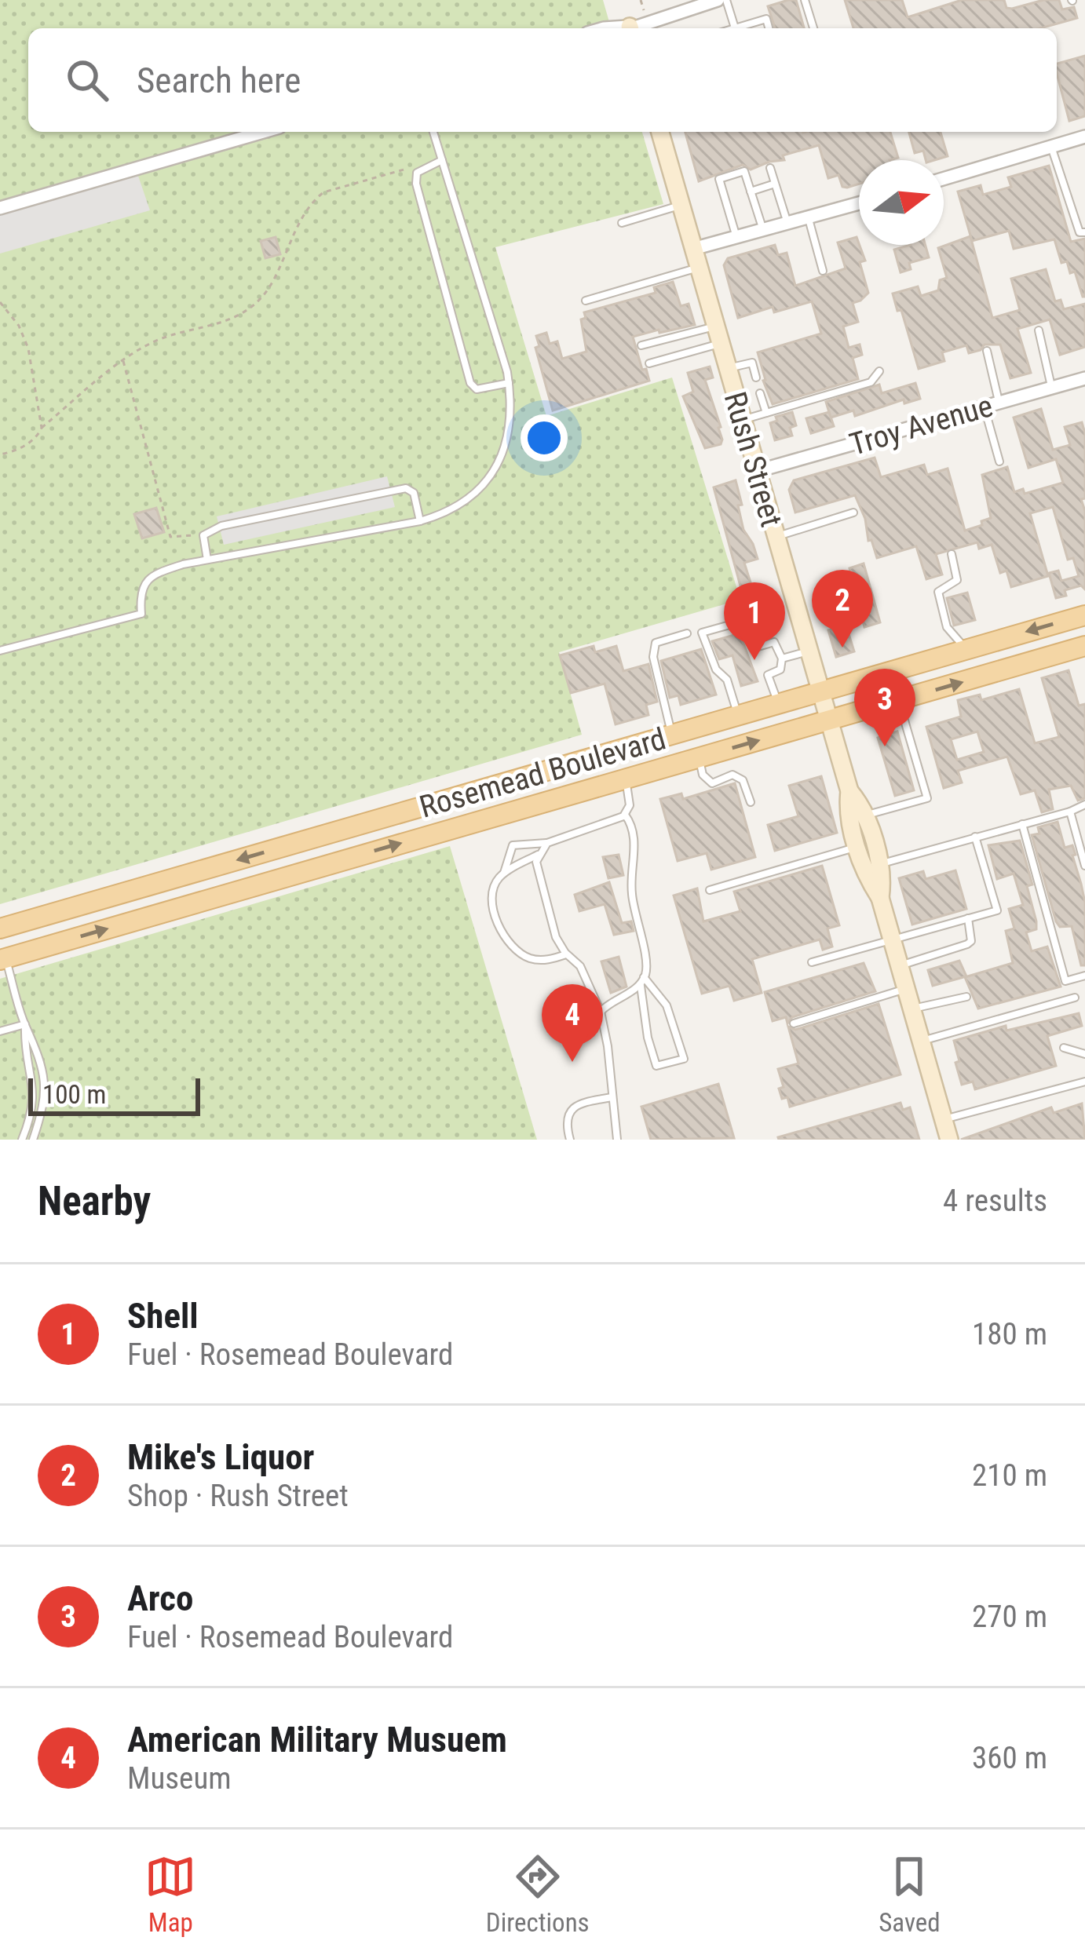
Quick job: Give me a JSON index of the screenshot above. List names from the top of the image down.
{
  "streets": {
    "main road": ["Rosemead Boulevard"],
    "street": ["Troy Avenue", "Rush Street"]
  },
  "crossings": [
    ["Troy Avenue", "Rush Street"],
    ["Rush Street", "Rosemead Boulevard"]
  ],
  "scale_bar": "100 m",
  "north": "right",
  "page": {
    "search": "Search here",
    "pins": [
      "2",
      "1",
      "3",
      "4"
    ],
    "scale": "100 m",
    "heading": ["Nearby", "4 results"],
    "list": [
      {
        "mark": "1",
        "name": "Shell",
        "note": "Fuel · Rosemead Boulevard",
        "value": "180 m"
      },
      {
        "mark": "2",
        "name": "Mike's Liquor",
        "note": "Shop · Rush Street",
        "value": "210 m"
      },
      {
        "mark": "3",
        "name": "Arco",
        "note": "Fuel · Rosemead Boulevard",
        "value": "270 m"
      },
      {
        "mark": "4",
        "name": "American Military Musuem",
        "note": "Museum",
        "value": "360 m"
      }
    ],
    "nav": ["Map", "Directions", "Saved"]
  }
}
